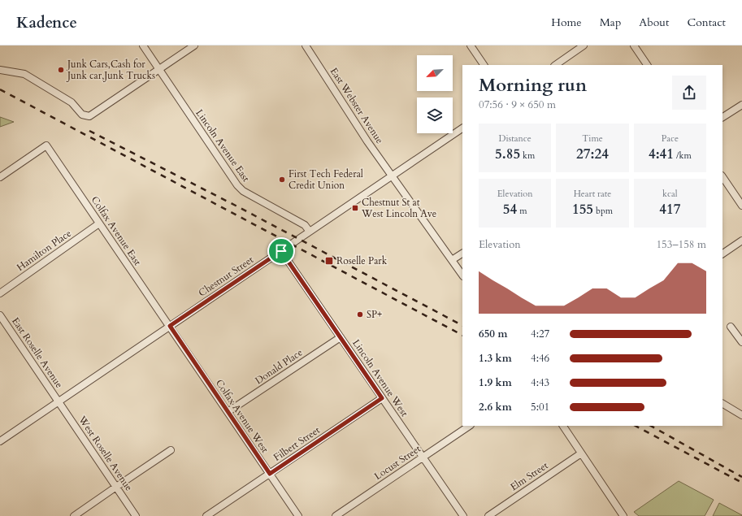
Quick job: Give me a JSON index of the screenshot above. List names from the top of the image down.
{
  "streets": {
    "street": [
      "East Webster Avenue",
      "Lincoln Avenue East",
      "Colfax Avenue East",
      "Hamilton Place",
      "Chestnut Street",
      "East Roselle Avenue",
      "Donald Place",
      "Lincoln Avenue West",
      "Colfax Avenue West",
      "Filbert Street",
      "West Roselle Avenue",
      "Locust Street",
      "Elm Street"
    ]
  },
  "crossings": [
    ["East Webster Avenue", "Chestnut Street"],
    ["Lincoln Avenue East", "Chestnut Street"],
    ["Colfax Avenue East", "Hamilton Place"],
    ["Colfax Avenue East", "Chestnut Street"],
    ["Colfax Avenue East", "Colfax Avenue West"],
    ["Chestnut Street", "East Roselle Avenue"],
    ["Chestnut Street", "Lincoln Avenue West"],
    ["Chestnut Street", "Colfax Avenue West"],
    ["Chestnut Street", "West Roselle Avenue"],
    ["East Roselle Avenue", "West Roselle Avenue"],
    ["Donald Place", "Lincoln Avenue West"],
    ["Donald Place", "Colfax Avenue West"],
    ["Lincoln Avenue West", "Filbert Street"],
    ["Lincoln Avenue West", "Locust Street"],
    ["Colfax Avenue West", "Filbert Street"]
  ],
  "places": {
    "other": ["Junk Cars,Cash for Junk car,Junk Trucks", "First Tech Federal Credit Union", "SP+"],
    "transit": ["Chestnut St at West Lincoln Ave", "Roselle Park"]
  },
  "north": "bottom left",
  "page": {
    "header": "Kadence",
    "nav": [
      "Home",
      "Map",
      "About",
      "Contact"
    ],
    "heading": ["Morning run", "07:56 · 9 × 650 m"],
    "stats": [
      ["Distance", "5.85 km"],
      ["Time", "27:24"],
      ["Pace", "4:41 /km"],
      ["Elevation", "54 m"],
      ["Heart rate", "155 bpm"],
      ["kcal", "417"]
    ],
    "chart": ["Elevation", "153–158 m"],
    "list": [
      {
        "name": "650 m",
        "note": "4:27"
      },
      {
        "name": "1.3 km",
        "note": "4:46"
      },
      {
        "name": "1.9 km",
        "note": "4:43"
      },
      {
        "name": "2.6 km",
        "note": "5:01"
      }
    ]
  }
}
